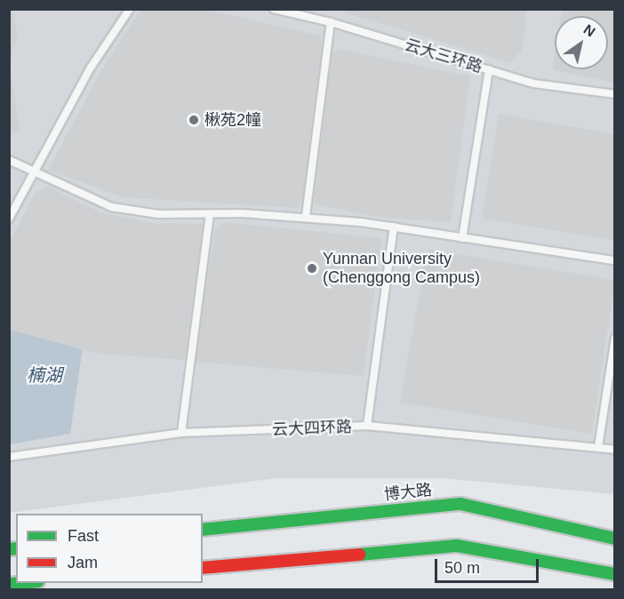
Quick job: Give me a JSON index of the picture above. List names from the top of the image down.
{
  "streets": {
    "main road": ["博大路"],
    "lane": ["云大三环路", "云大四环路"]
  },
  "water": ["楠湖"],
  "places": ["楸苑2幢", "Yunnan University (Chenggong Campus)"],
  "legend": ["Fast", "Jam"],
  "scale_bar": "50 m",
  "north": "top right"
}
